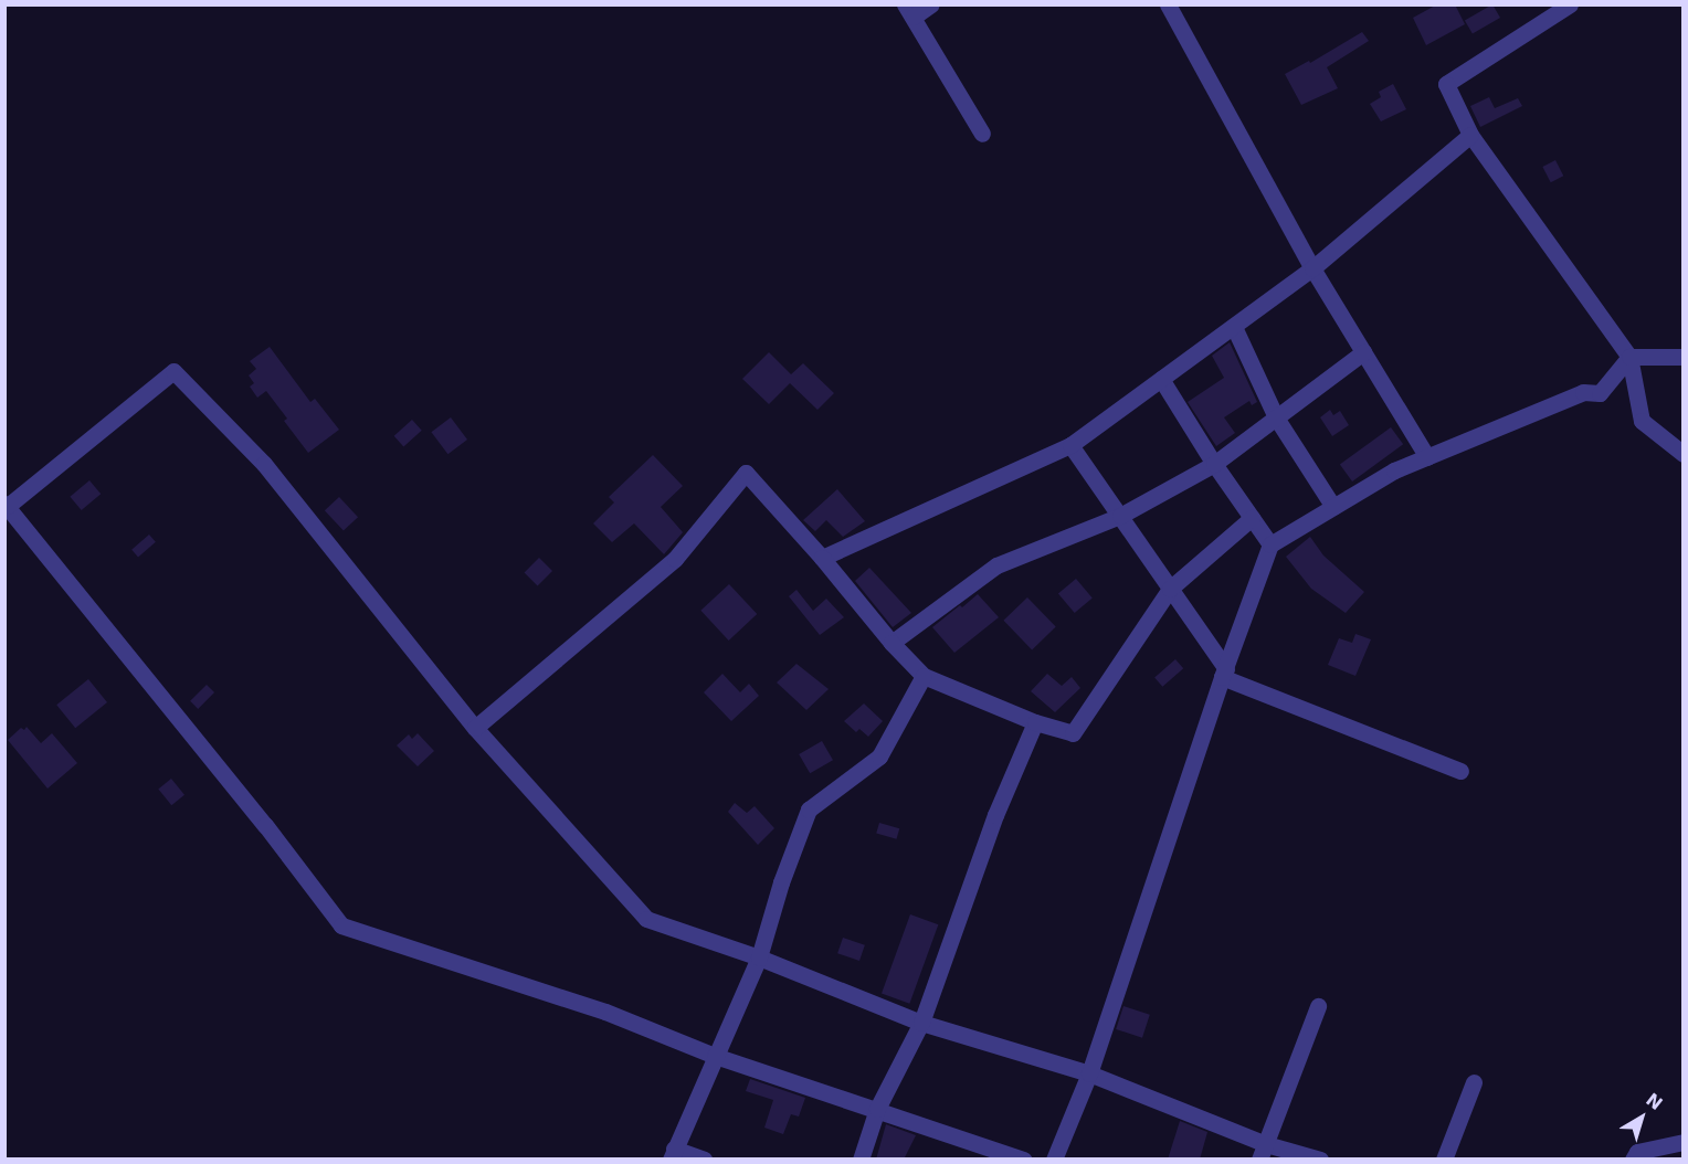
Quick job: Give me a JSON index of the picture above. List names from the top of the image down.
{
  "north": "top right"
}
